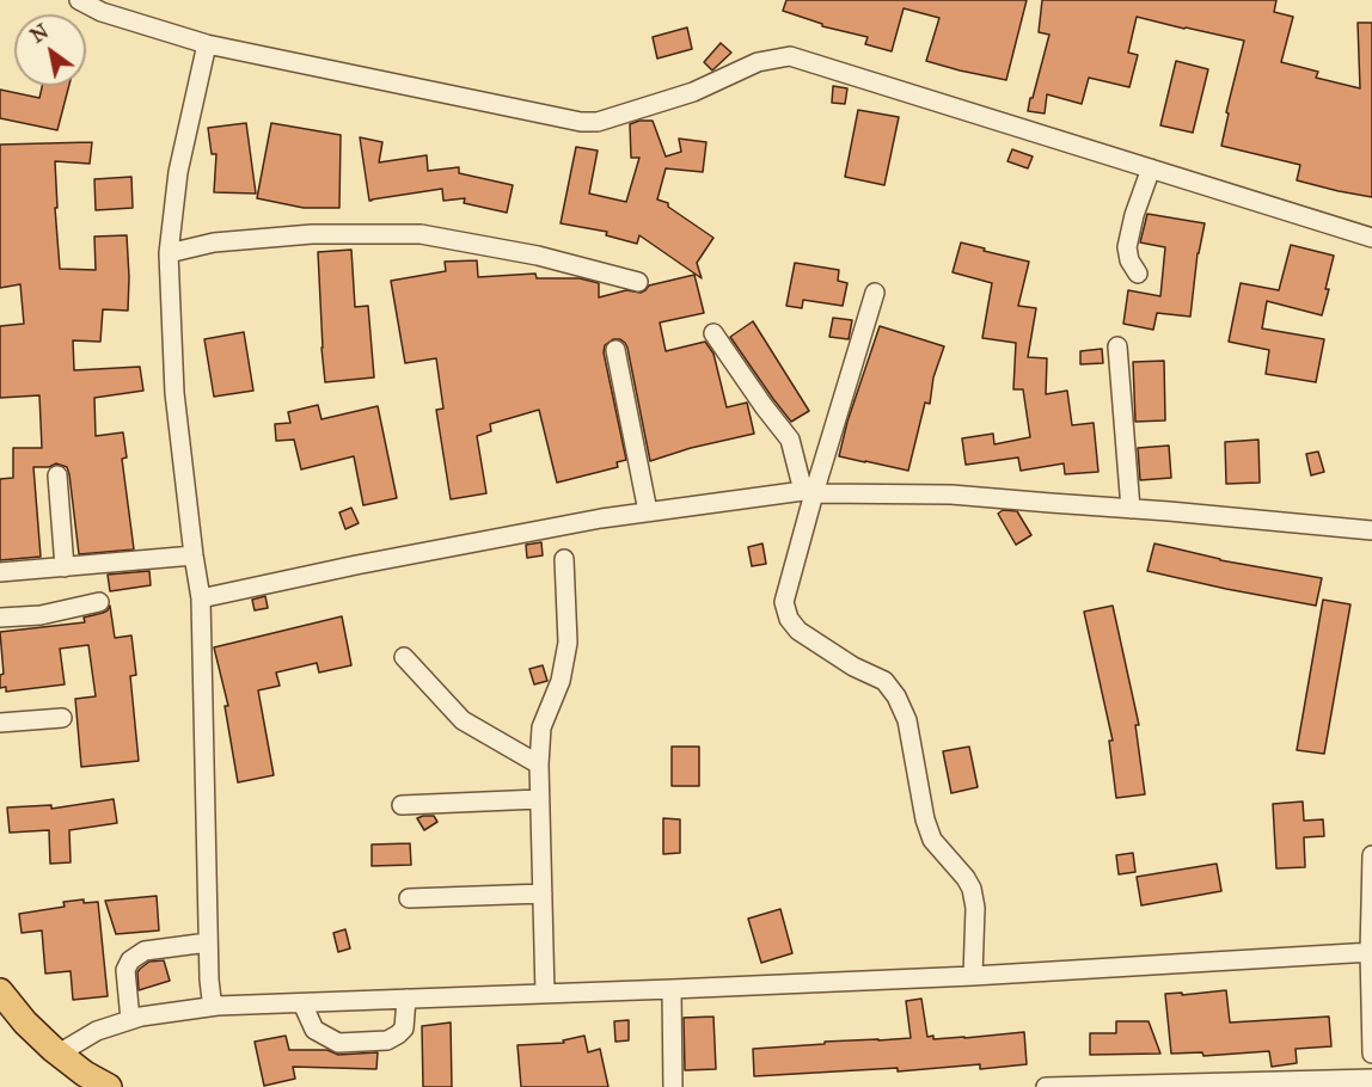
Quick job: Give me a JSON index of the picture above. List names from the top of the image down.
{
  "north": "top left"
}
